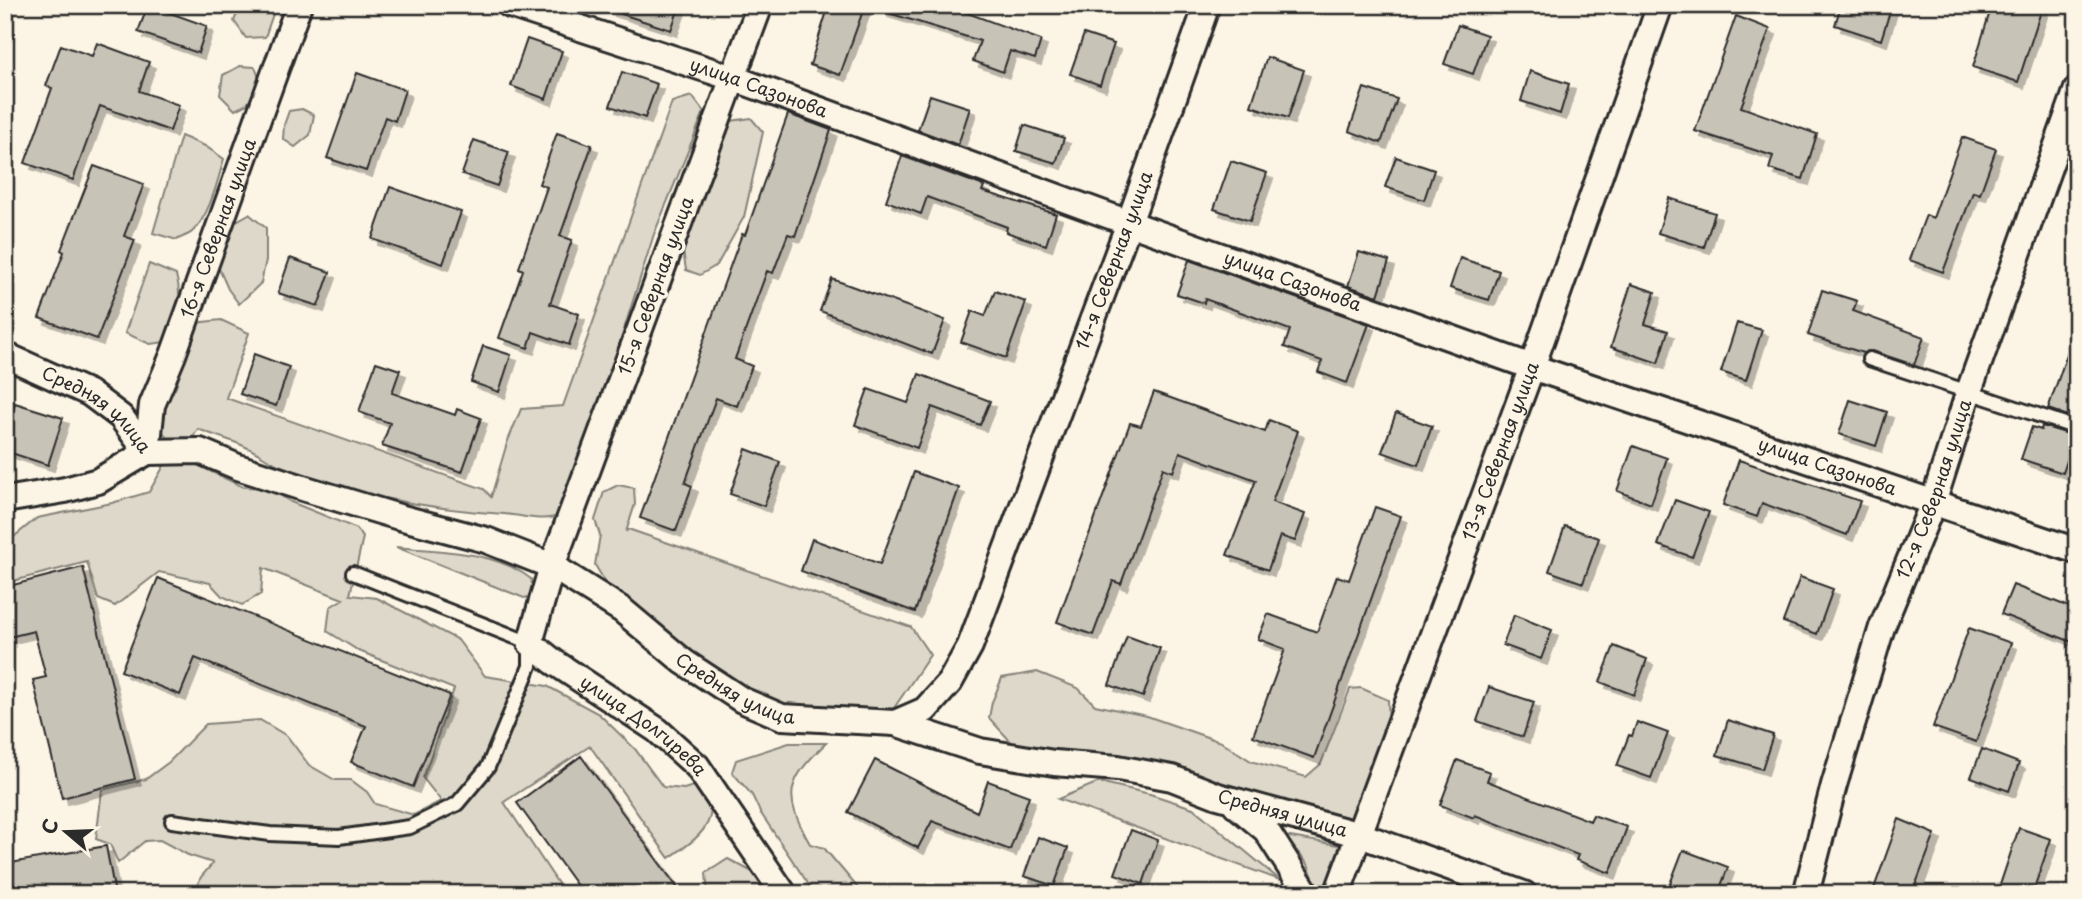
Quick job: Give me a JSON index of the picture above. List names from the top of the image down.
{
  "streets": {
    "street": [
      "улица Сазонова",
      "16-я Северная улица",
      "14-я Северная улица",
      "15-я Северная улица",
      "Средняя улица",
      "13-я Северная улица",
      "12-я Северная улица",
      "улица Долгирева"
    ]
  },
  "crossings": [
    ["улица Сазонова", "14-я Северная улица"],
    ["улица Сазонова", "15-я Северная улица"],
    ["улица Сазонова", "13-я Северная улица"],
    ["улица Сазонова", "12-я Северная улица"],
    ["16-я Северная улица", "Средняя улица"],
    ["14-я Северная улица", "Средняя улица"],
    ["15-я Северная улица", "Средняя улица"],
    ["Средняя улица", "13-я Северная улица"]
  ],
  "north": "left"
}
